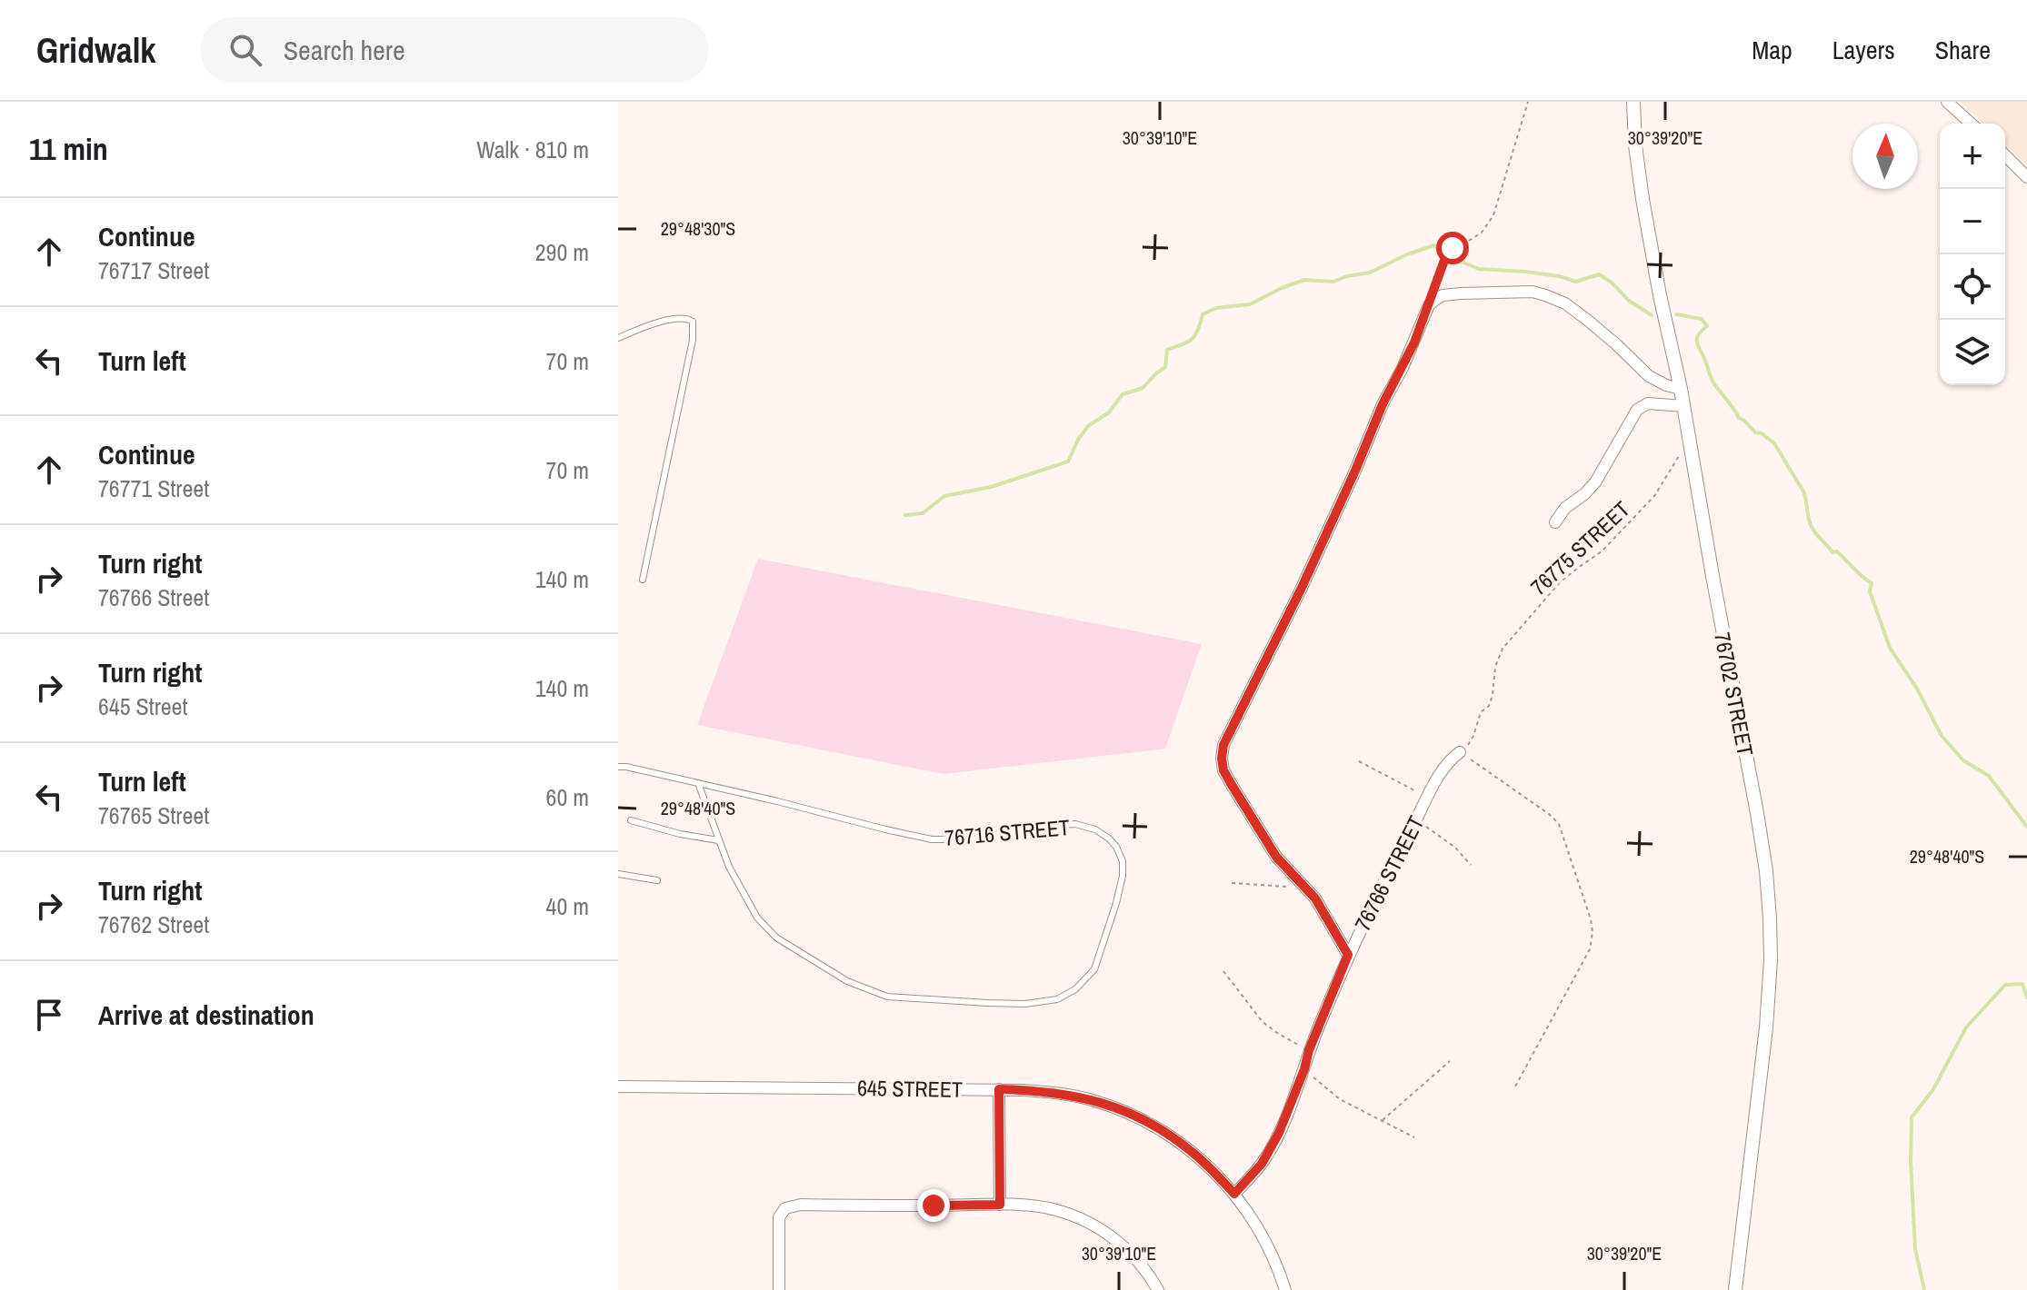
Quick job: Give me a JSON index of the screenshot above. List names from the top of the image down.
{
  "streets": {
    "street": ["76702 STREET", "76766 STREET", "645 STREET"],
    "lane": ["76716 STREET"],
    "path": ["76775 STREET"]
  },
  "crossings": [
    ["76775 STREET", "76766 STREET"],
    ["76766 STREET", "645 STREET"]
  ],
  "north": "top",
  "page": {
    "header": "Gridwalk",
    "search": "Search here",
    "nav": ["Map", "Layers", "Share"],
    "heading": ["11 min", "Walk · 810 m"],
    "map_buttons": ["+", "−"],
    "list": [
      ["Continue", "76717 Street", "290 m"],
      ["Turn left", "70 m"],
      ["Continue", "76771 Street", "70 m"],
      ["Turn right", "76766 Street", "140 m"],
      ["Turn right", "645 Street", "140 m"],
      ["Turn left", "76765 Street", "60 m"],
      ["Turn right", "76762 Street", "40 m"],
      "Arrive at destination"
    ]
  },
  "coordinates": [
    "30°39'10\"E",
    "30°39'20\"E",
    "29°48'30\"S",
    "29°48'40\"S"
  ]
}
